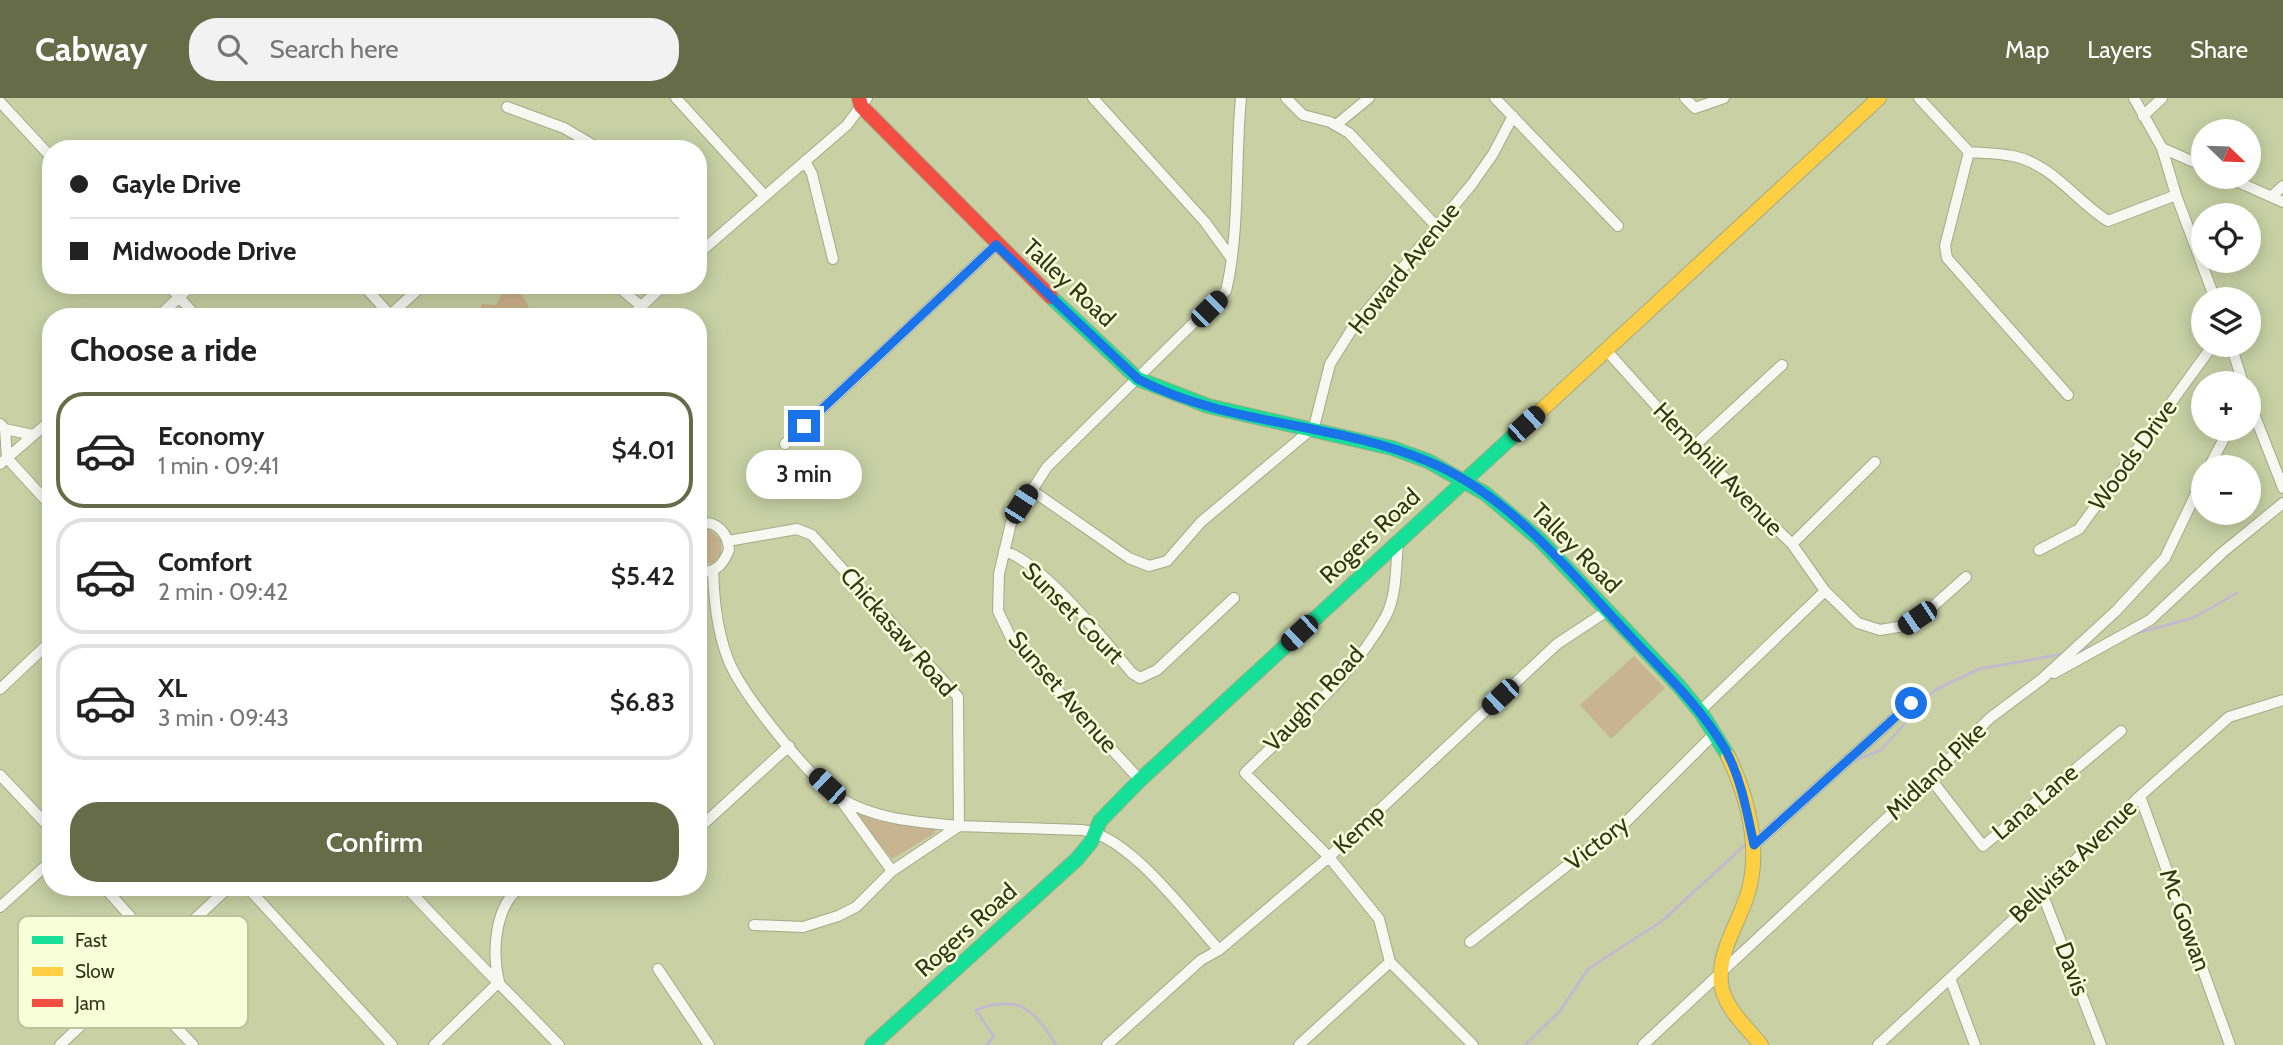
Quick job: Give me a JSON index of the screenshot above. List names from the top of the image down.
{
  "streets": {
    "street": [
      "Howard Avenue",
      "Talley Road",
      "Woods Drive",
      "Hemphill Avenue",
      "Rogers Road",
      "Sunset Court",
      "Chickasaw Road",
      "Sunset Avenue",
      "Vaughn Road",
      "Midland Pike",
      "Lana Lane",
      "Kemp",
      "Victory",
      "Bellvista Avenue",
      "Mc Gowan",
      "Davis"
    ]
  },
  "crossings": [
    ["Howard Avenue", "Talley Road"],
    ["Talley Road", "Rogers Road"],
    ["Talley Road", "Sunset Avenue"],
    ["Talley Road", "Midland Pike"],
    ["Talley Road", "Kemp"],
    ["Talley Road", "Victory"],
    ["Hemphill Avenue", "Rogers Road"],
    ["Rogers Road", "Sunset Avenue"],
    ["Rogers Road", "Vaughn Road"],
    ["Sunset Court", "Sunset Avenue"],
    ["Vaughn Road", "Kemp"],
    ["Midland Pike", "Lana Lane"],
    ["Bellvista Avenue", "Mc Gowan"],
    ["Bellvista Avenue", "Davis"]
  ],
  "legend": ["Fast", "Slow", "Jam"],
  "north": "bottom right",
  "page": {
    "header": "Cabway",
    "search": "Search here",
    "nav": ["Map", "Layers", "Share"],
    "map_buttons": ["+", "−"],
    "banner": ["Gayle Drive", "Midwoode Drive"],
    "heading": "Choose a ride",
    "list": [
      {
        "name": "Economy",
        "note": "1 min · 09:41",
        "value": "$4.01"
      },
      {
        "name": "Comfort",
        "note": "2 min · 09:42",
        "value": "$5.42"
      },
      {
        "name": "XL",
        "note": "3 min · 09:43",
        "value": "$6.83"
      }
    ],
    "bubble": "3 min",
    "buttons": "Confirm"
  }
}
